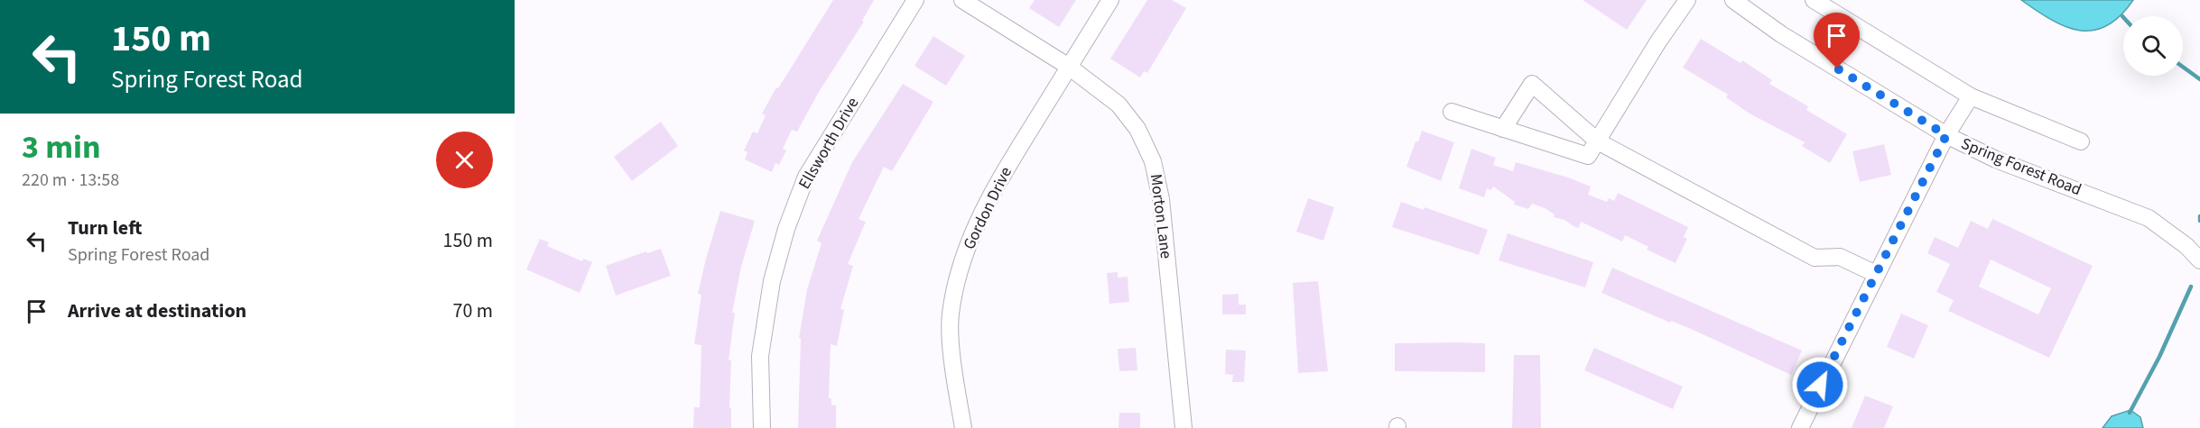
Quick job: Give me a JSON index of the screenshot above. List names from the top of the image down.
{
  "streets": {
    "street": [
      "Ellsworth Drive",
      "Spring Forest Road",
      "Gordon Drive",
      "Morton Lane"
    ]
  },
  "crossings": [
    ["Gordon Drive", "Morton Lane"]
  ],
  "page": {
    "turn": ["150 m", "Spring Forest Road"],
    "heading": ["3 min", "220 m · 13:58"],
    "list": [
      {
        "name": "Turn left",
        "note": "Spring Forest Road",
        "value": "150 m"
      },
      {
        "name": "Arrive at destination",
        "value": "70 m"
      }
    ]
  }
}
